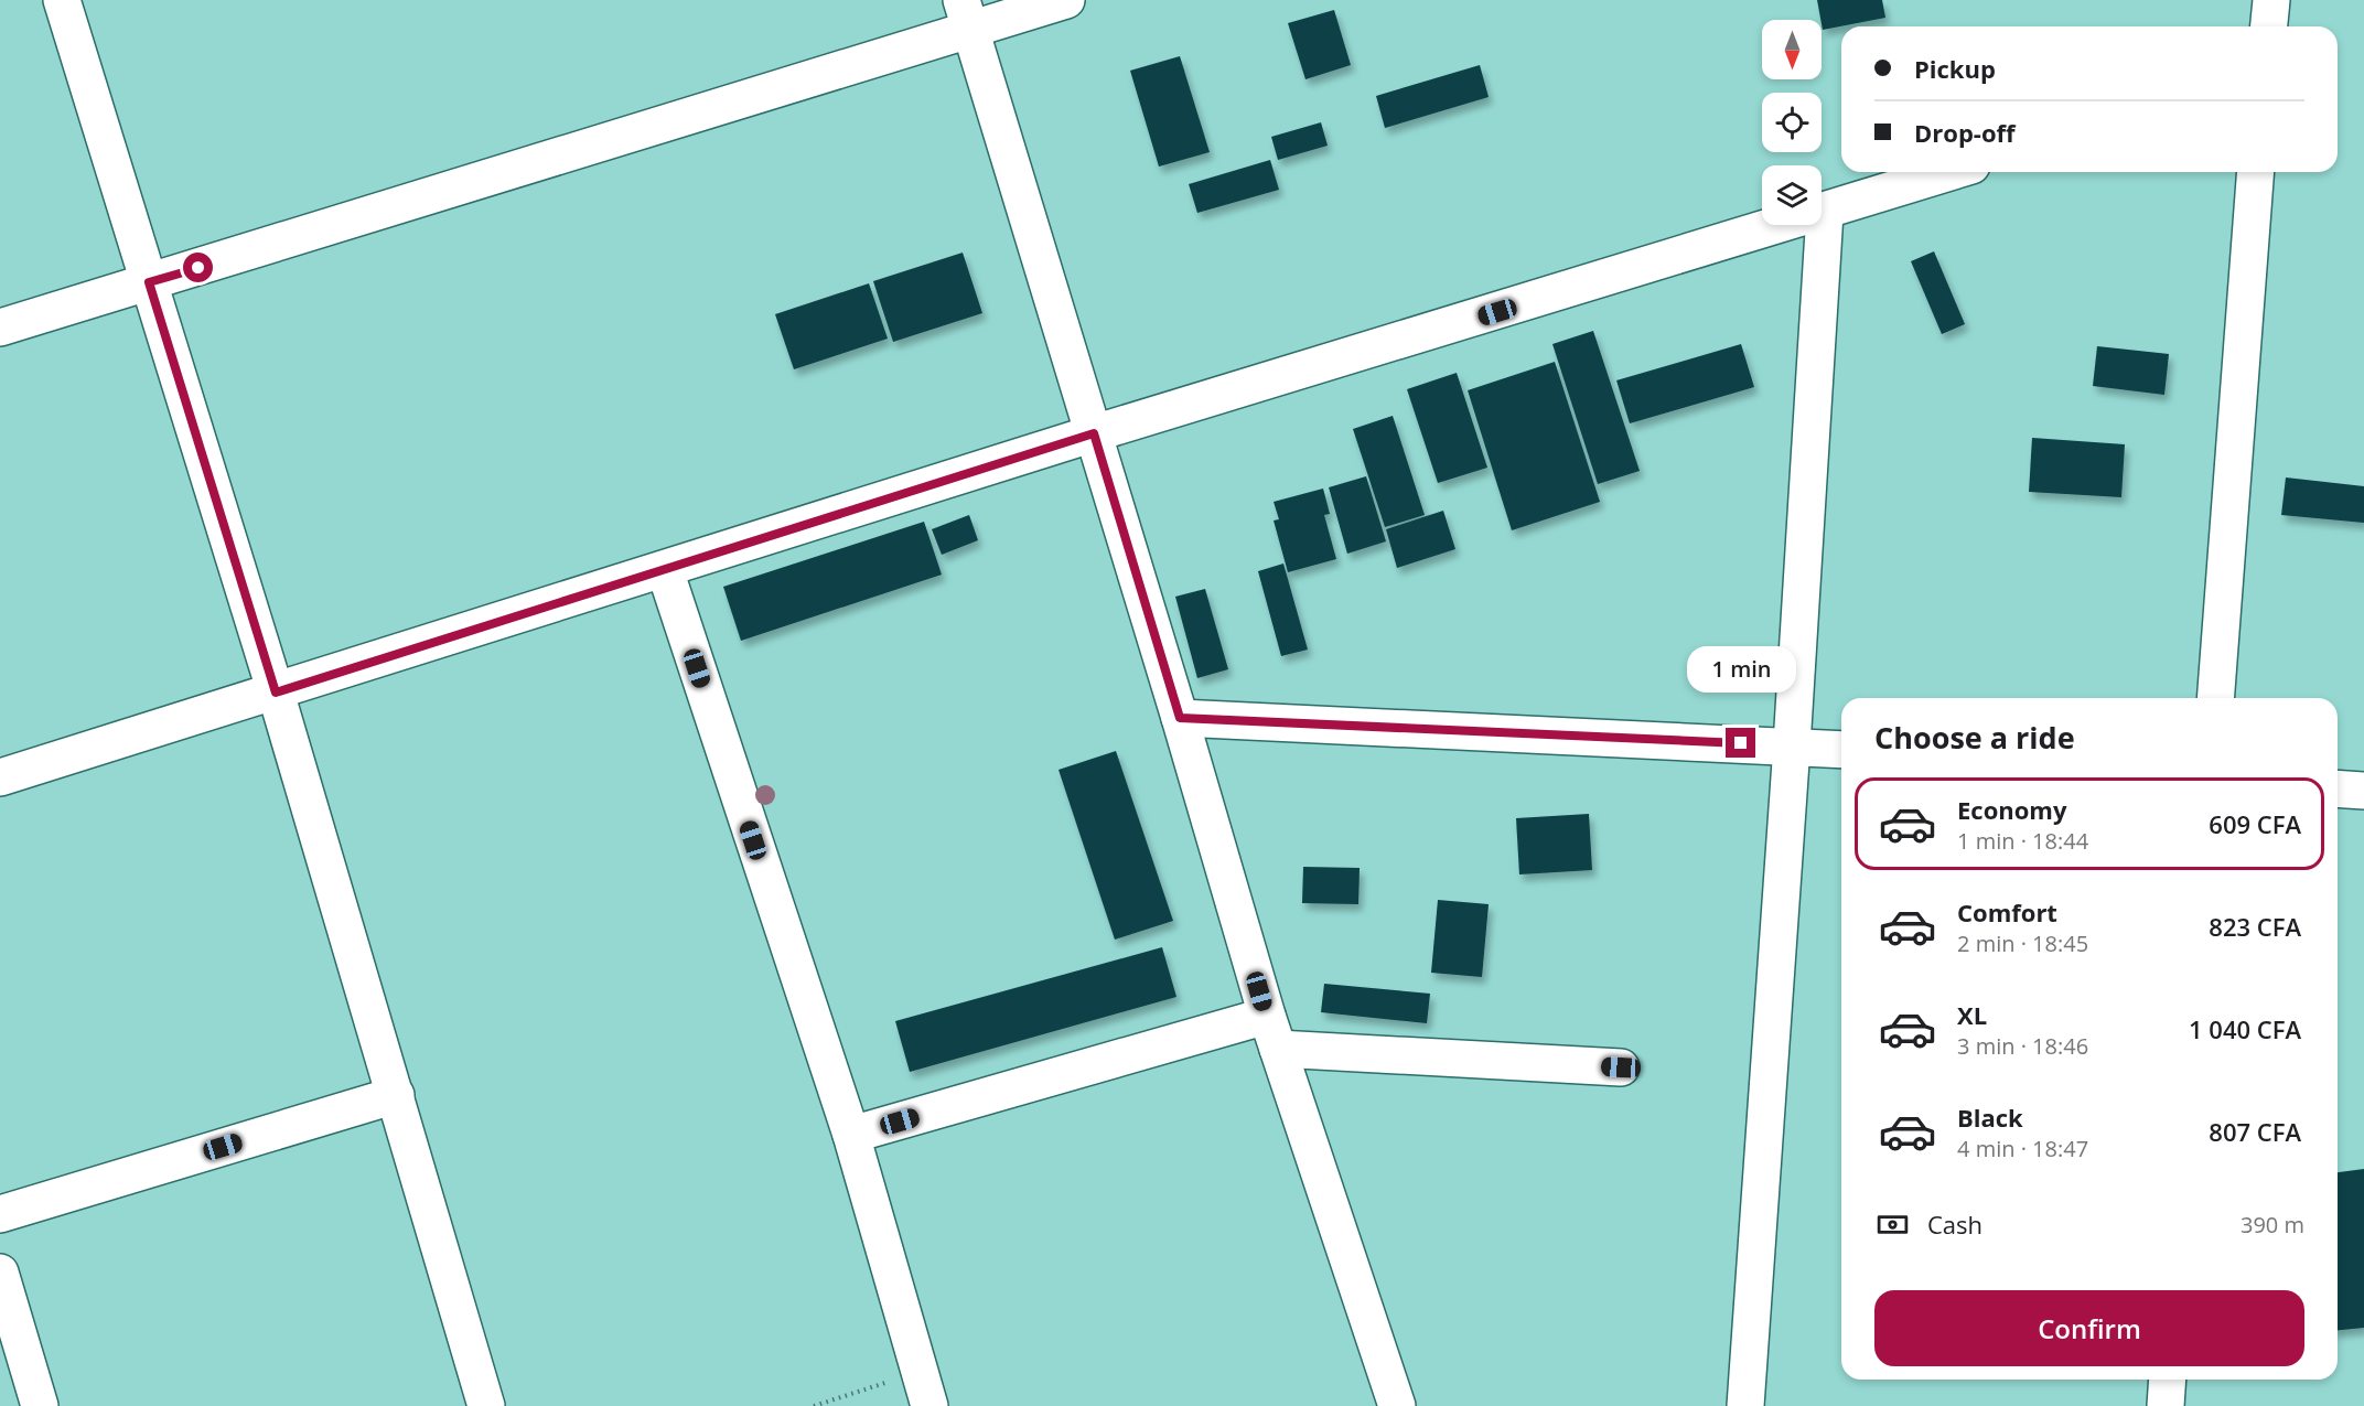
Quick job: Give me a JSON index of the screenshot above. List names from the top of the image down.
{
  "north": "bottom",
  "page": {
    "banner": ["Pickup", "Drop-off"],
    "bubble": "1 min",
    "heading": "Choose a ride",
    "list": [
      {
        "name": "Economy",
        "note": "1 min · 18:44",
        "value": "609 CFA"
      },
      {
        "name": "Comfort",
        "note": "2 min · 18:45",
        "value": "823 CFA"
      },
      {
        "name": "XL",
        "note": "3 min · 18:46",
        "value": "1 040 CFA"
      },
      {
        "name": "Black",
        "note": "4 min · 18:47",
        "value": "807 CFA"
      }
    ],
    "pay": ["Cash", "390 m"],
    "buttons": "Confirm"
  }
}
